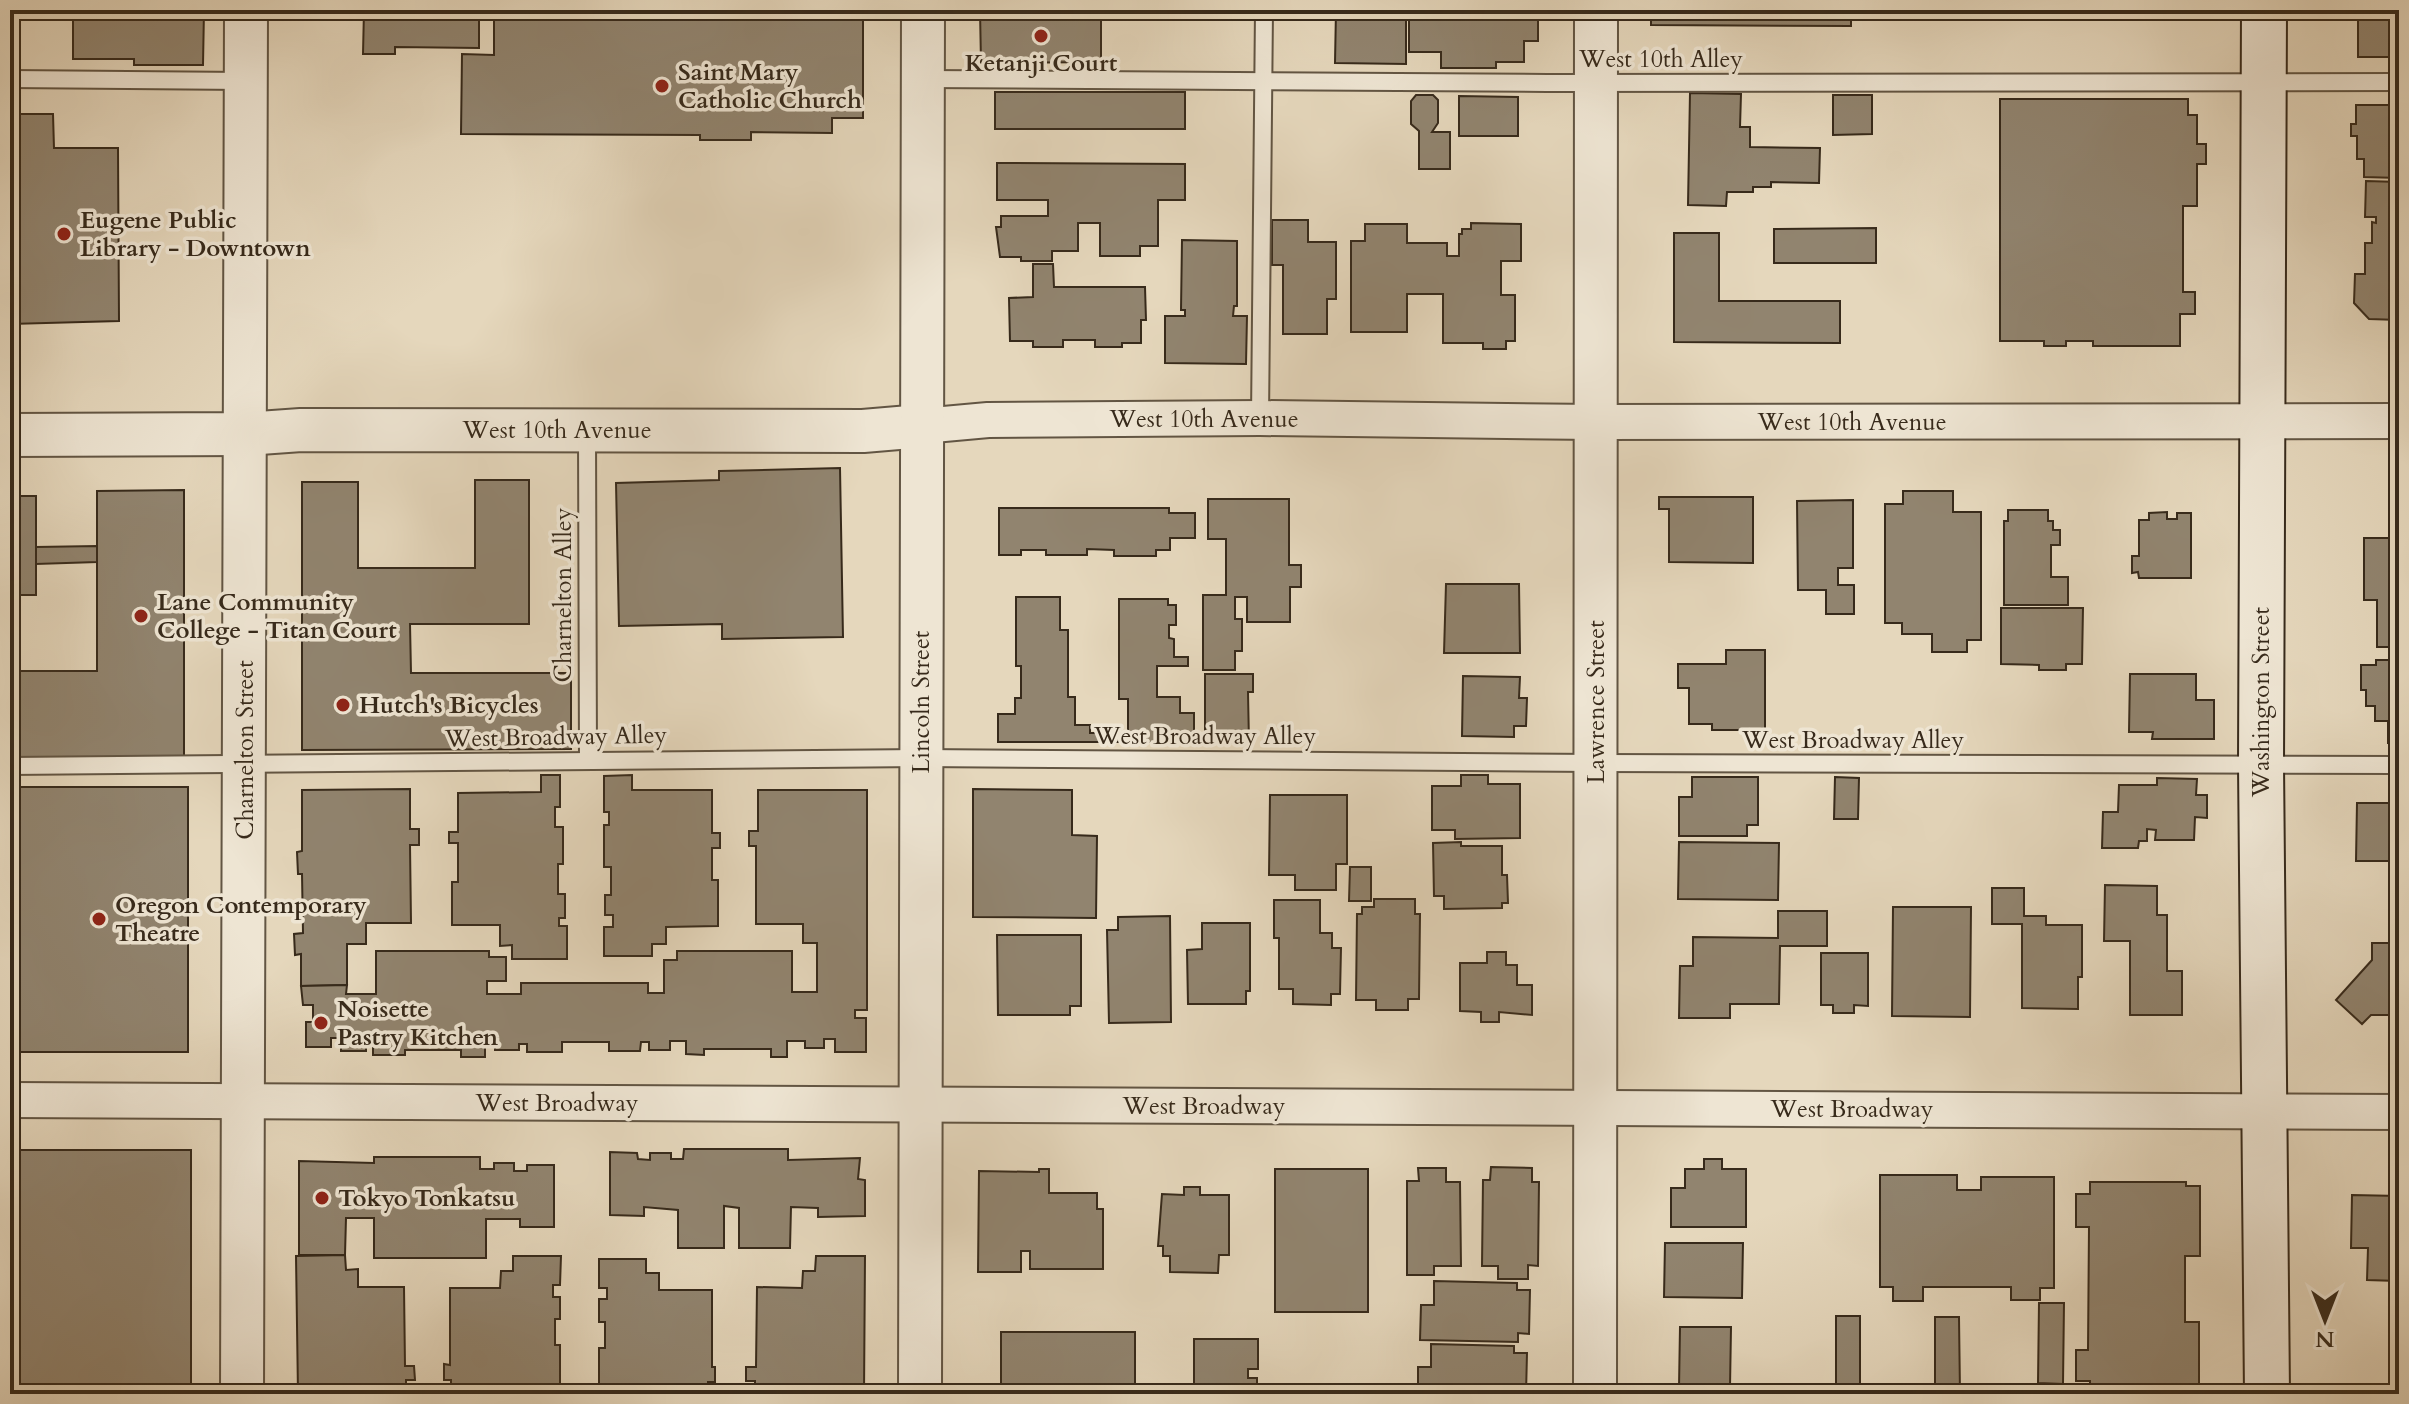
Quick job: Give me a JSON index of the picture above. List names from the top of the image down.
{
  "streets": {
    "main road": ["Washington Street"],
    "street": [
      "West 10th Avenue",
      "Lincoln Street",
      "Lawrence Street",
      "Charnelton Street",
      "West Broadway"
    ],
    "lane": ["West 10th Alley", "Charnelton Alley", "West Broadway Alley"]
  },
  "crossings": [
    ["West 10th Alley", "Lincoln Street"],
    ["West 10th Alley", "Lawrence Street"],
    ["West 10th Alley", "Washington Street"],
    ["West 10th Avenue", "Charnelton Alley"],
    ["West 10th Avenue", "Lincoln Street"],
    ["West 10th Avenue", "Lawrence Street"],
    ["West 10th Avenue", "Washington Street"],
    ["West 10th Avenue", "Charnelton Street"],
    ["Charnelton Alley", "West Broadway Alley"],
    ["Lincoln Street", "West Broadway Alley"],
    ["Lincoln Street", "West Broadway"],
    ["Lawrence Street", "West Broadway Alley"],
    ["Lawrence Street", "West Broadway"],
    ["Washington Street", "West Broadway Alley"],
    ["Washington Street", "West Broadway"],
    ["West Broadway Alley", "Charnelton Street"],
    ["Charnelton Street", "West Broadway"]
  ],
  "places": [
    "Ketanji Court",
    "Saint Mary Catholic Church",
    "Eugene Public Library - Downtown",
    "Lane Community College - Titan Court",
    "Hutch's Bicycles",
    "Oregon Contemporary Theatre",
    "Noisette Pastry Kitchen",
    "Tokyo Tonkatsu"
  ],
  "north": "bottom"
}
